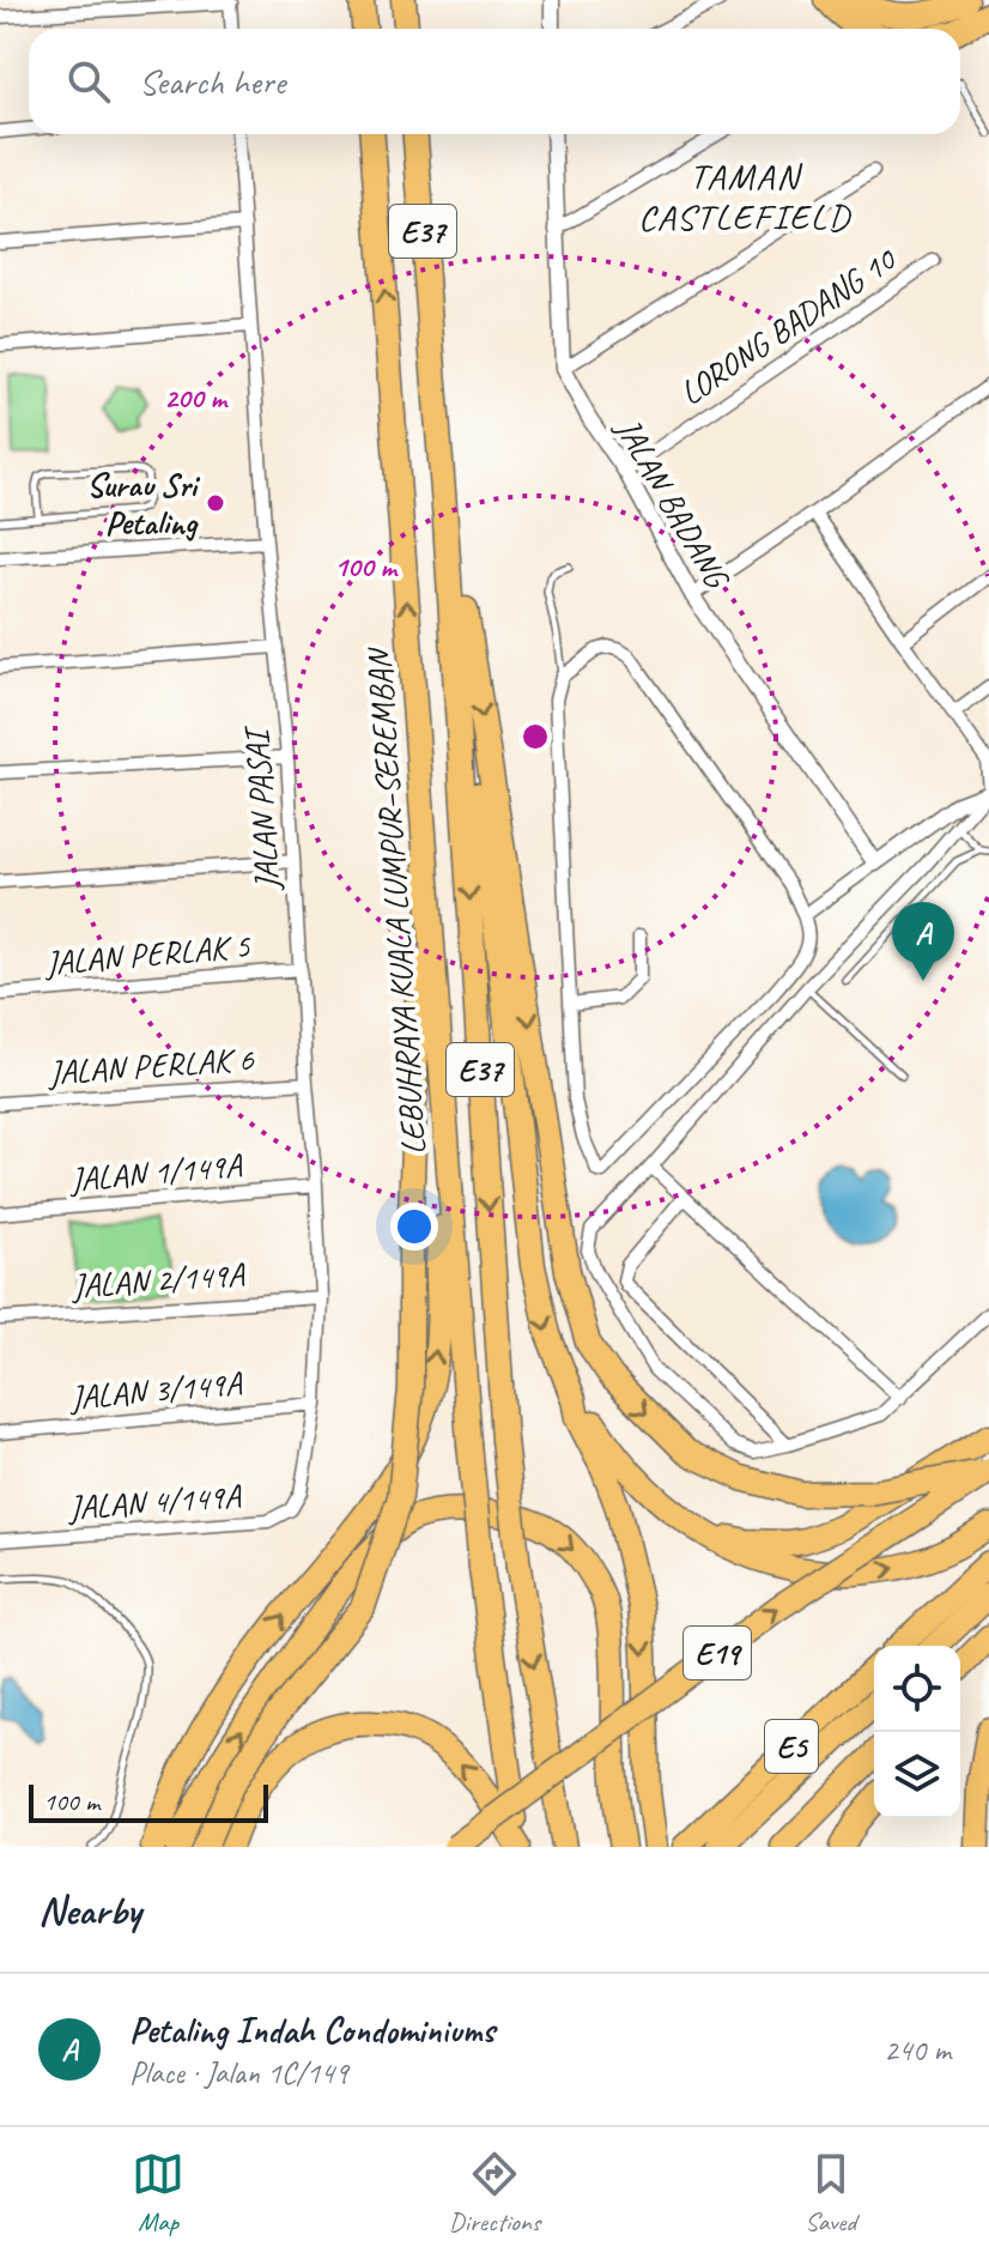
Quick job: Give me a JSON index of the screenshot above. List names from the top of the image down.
{
  "streets": {
    "highway": [
      "E37",
      "LEBUHRAYA KUALA LUMPUR–SEREMBAN",
      "E19",
      "E5"
    ],
    "street": [
      "LORONG BADANG 10",
      "JALAN BADANG",
      "JALAN PASAI",
      "JALAN PERLAK 5",
      "JALAN PERLAK 6",
      "JALAN 1/149A",
      "JALAN 2/149A",
      "JALAN 3/149A",
      "JALAN 4/149A"
    ]
  },
  "crossings": [
    ["LORONG BADANG 10", "JALAN BADANG"],
    ["JALAN PASAI", "JALAN PERLAK 5"],
    ["JALAN PASAI", "JALAN PERLAK 6"],
    ["JALAN PASAI", "JALAN 1/149A"],
    ["JALAN PASAI", "JALAN 2/149A"],
    ["JALAN PASAI", "JALAN 3/149A"],
    ["JALAN PASAI", "JALAN 4/149A"]
  ],
  "districts": ["TAMAN CASTLEFIELD"],
  "places": ["Surau Sri Petaling"],
  "scale_bar": "100 m",
  "page": {
    "search": "Search here",
    "pins": "A",
    "scale": "100 m",
    "heading": "Nearby",
    "list": [
      {
        "mark": "A",
        "name": "Petaling Indah Condominiums",
        "note": "Place · Jalan 1C/149",
        "value": "240 m"
      }
    ],
    "nav": ["Map", "Directions", "Saved"]
  },
  "rings": ["200 m", "100 m"]
}
